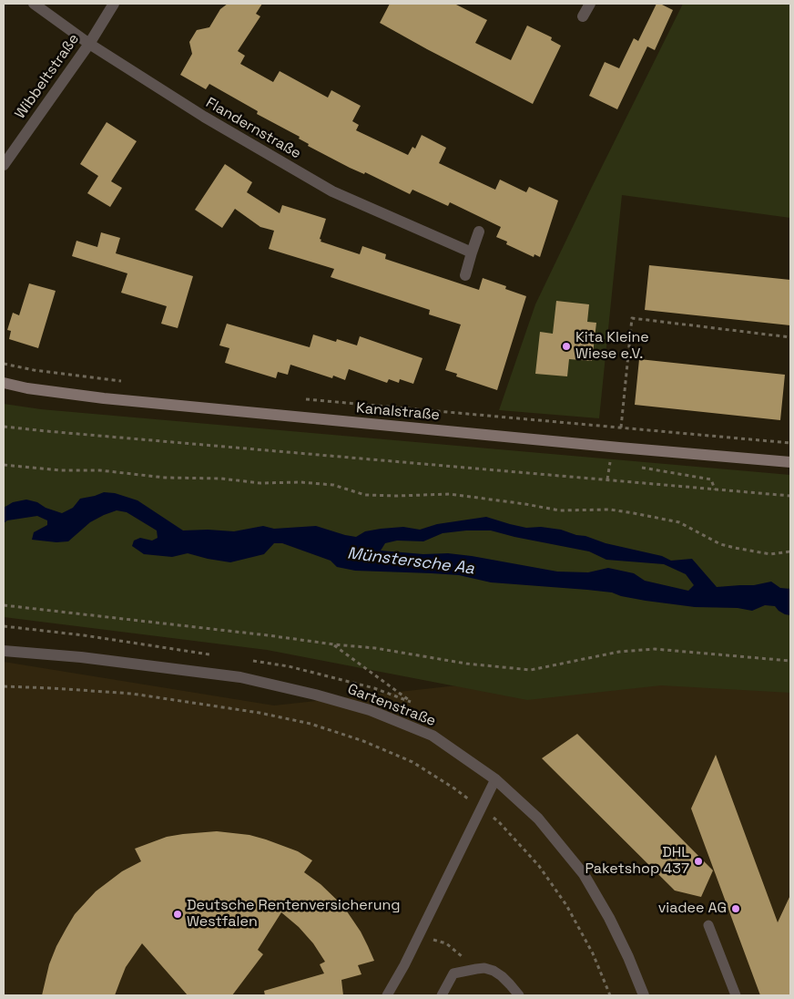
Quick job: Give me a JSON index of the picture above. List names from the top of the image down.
{
  "streets": {
    "main road": ["Kanalstraße"],
    "street": ["Wibbeltstraße", "Flandernstraße", "Gartenstraße"]
  },
  "crossings": [
    ["Wibbeltstraße", "Flandernstraße"]
  ],
  "water": ["Münstersche Aa"],
  "places": [
    "Kita Kleine Wiese e.V.",
    "DHL Paketshop 437",
    "viadee AG",
    "Deutsche Rentenversicherung Westfalen"
  ]
}
